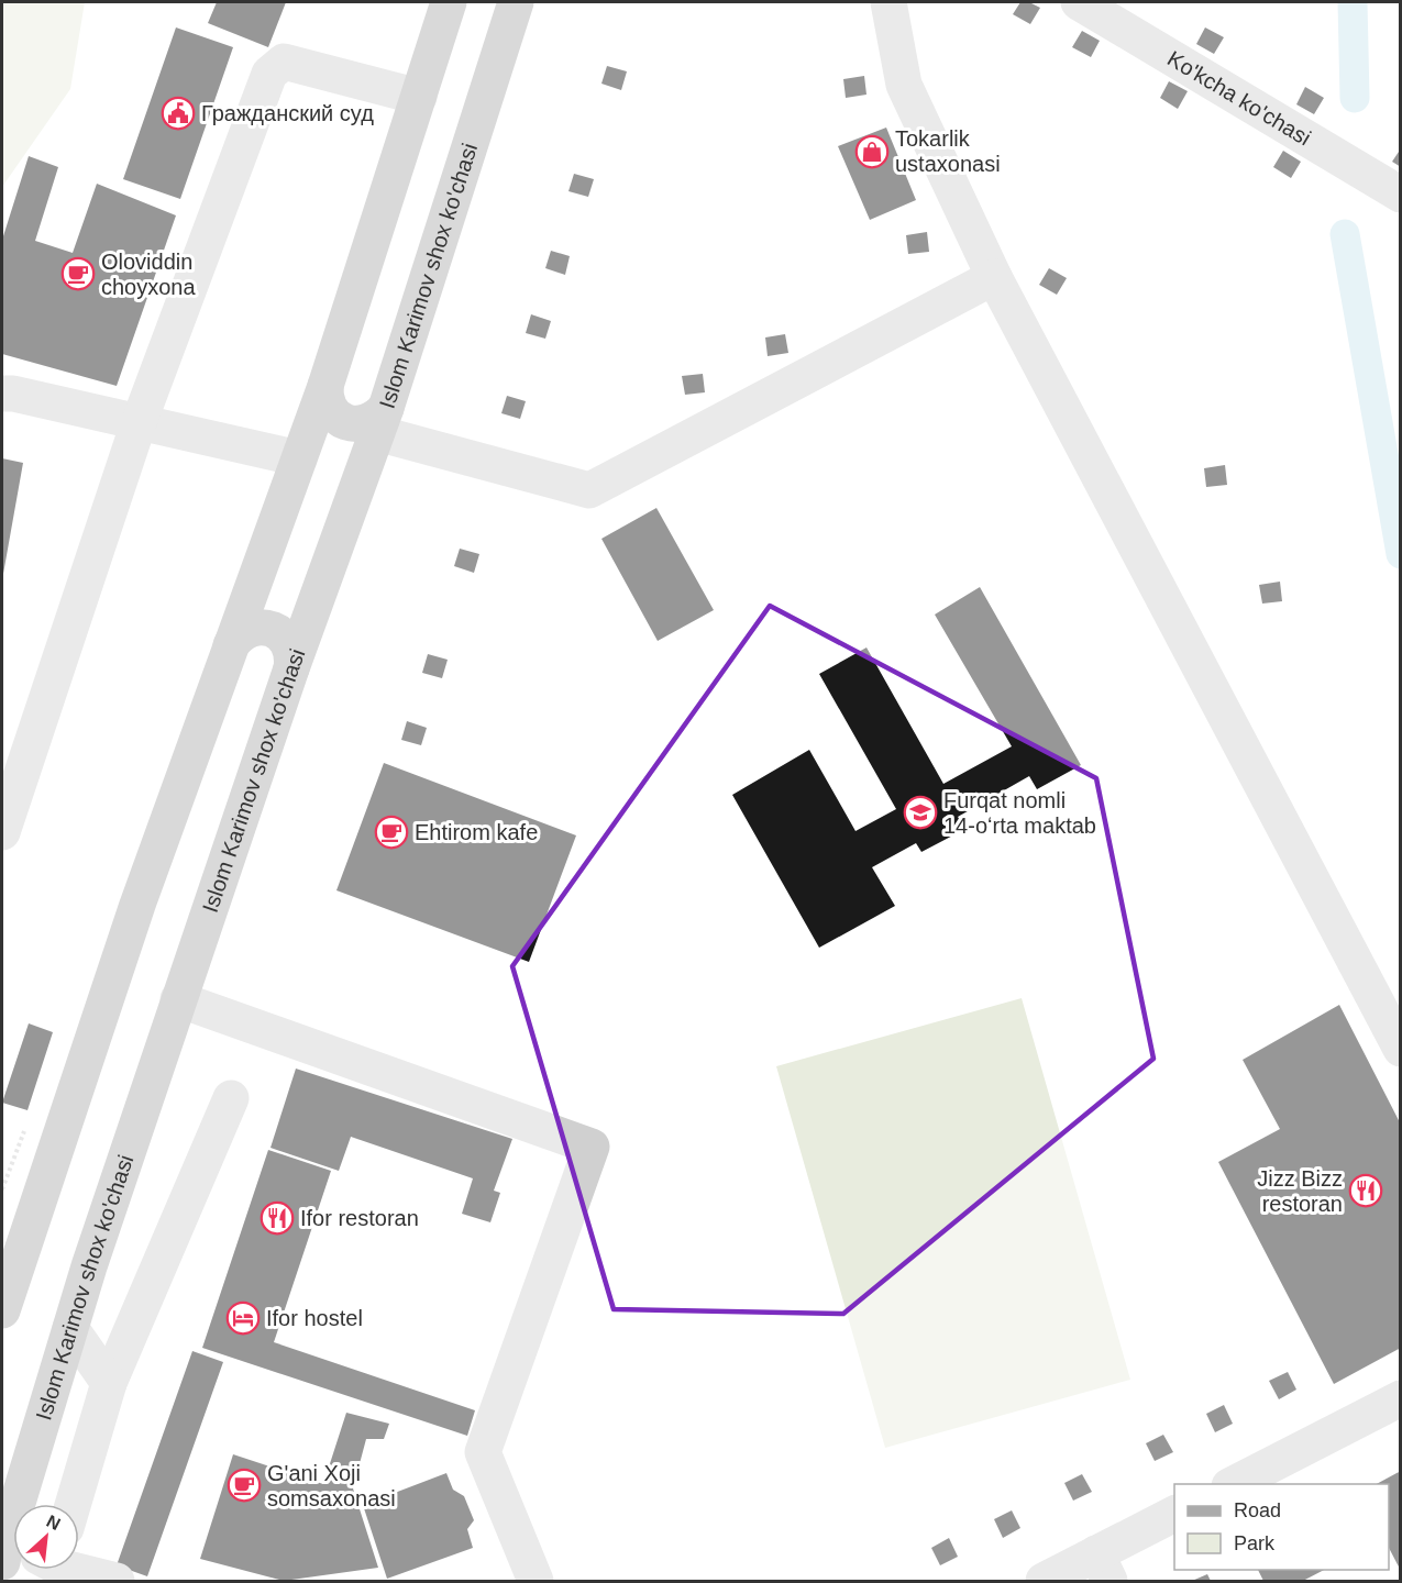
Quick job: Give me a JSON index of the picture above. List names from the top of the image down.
{
  "streets": {
    "main road": ["Islom Karimov shox ko'chasi"],
    "street": ["Ko'kcha ko'chasi"]
  },
  "places": {
    "public building": ["Гражданский суд"],
    "shop": ["Tokarlik ustaxonasi"],
    "cafe": ["Oloviddin choyxona", "Ehtirom kafe", "G'ani Xoji somsaxonasi"],
    "school or university": ["Furqat nomli 14-oʻrta maktab"],
    "restaurant": ["Jizz Bizz restoran", "Ifor restoran"],
    "hotel": ["Ifor hostel"]
  },
  "legend": ["Road", "Park"],
  "north": "top right"
}
